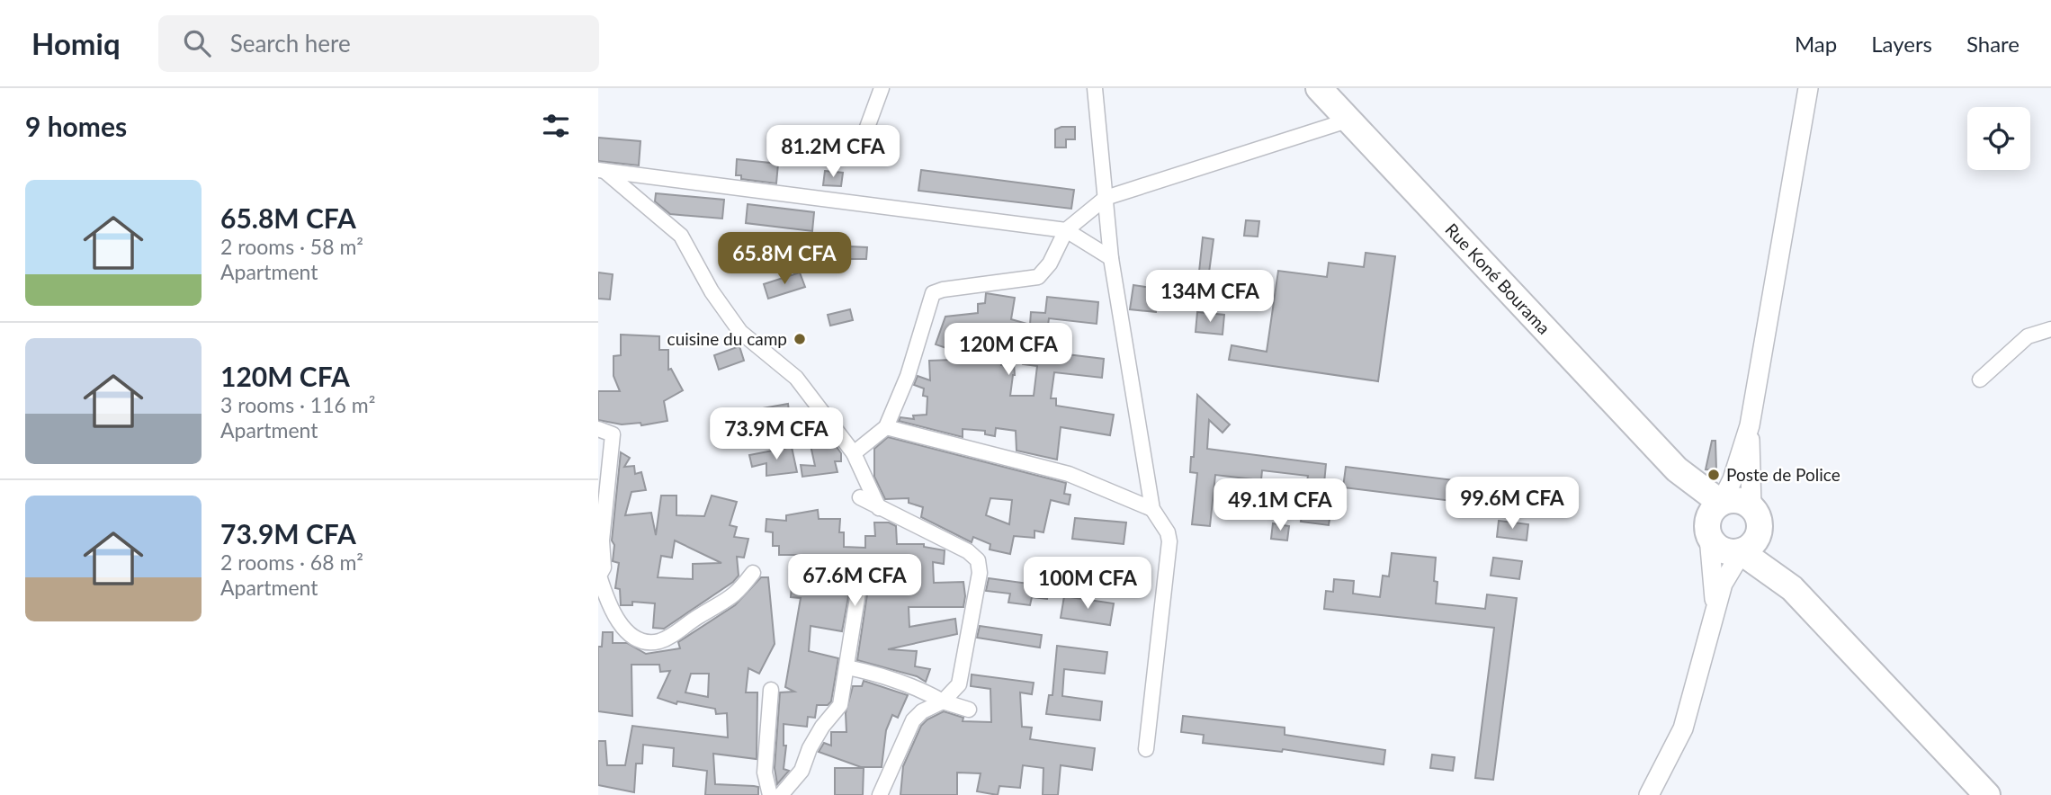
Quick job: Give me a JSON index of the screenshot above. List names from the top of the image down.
{
  "streets": {
    "highway": ["Rue Koné Bourama"]
  },
  "places": ["cuisine du camp", "Poste de Police"],
  "page": {
    "header": "Homiq",
    "search": "Search here",
    "nav": ["Map", "Layers", "Share"],
    "heading": "9 homes",
    "price": [
      "81.2M CFA",
      "65.8M CFA",
      "134M CFA",
      "120M CFA",
      "73.9M CFA",
      "99.6M CFA",
      "49.1M CFA",
      "67.6M CFA",
      "100M CFA"
    ],
    "list": [
      {
        "name": "65.8M CFA",
        "note": "2 rooms · 58 m² · Apartment"
      },
      {
        "name": "120M CFA",
        "note": "3 rooms · 116 m² · Apartment"
      },
      {
        "name": "73.9M CFA",
        "note": "2 rooms · 68 m² · Apartment"
      }
    ]
  }
}
